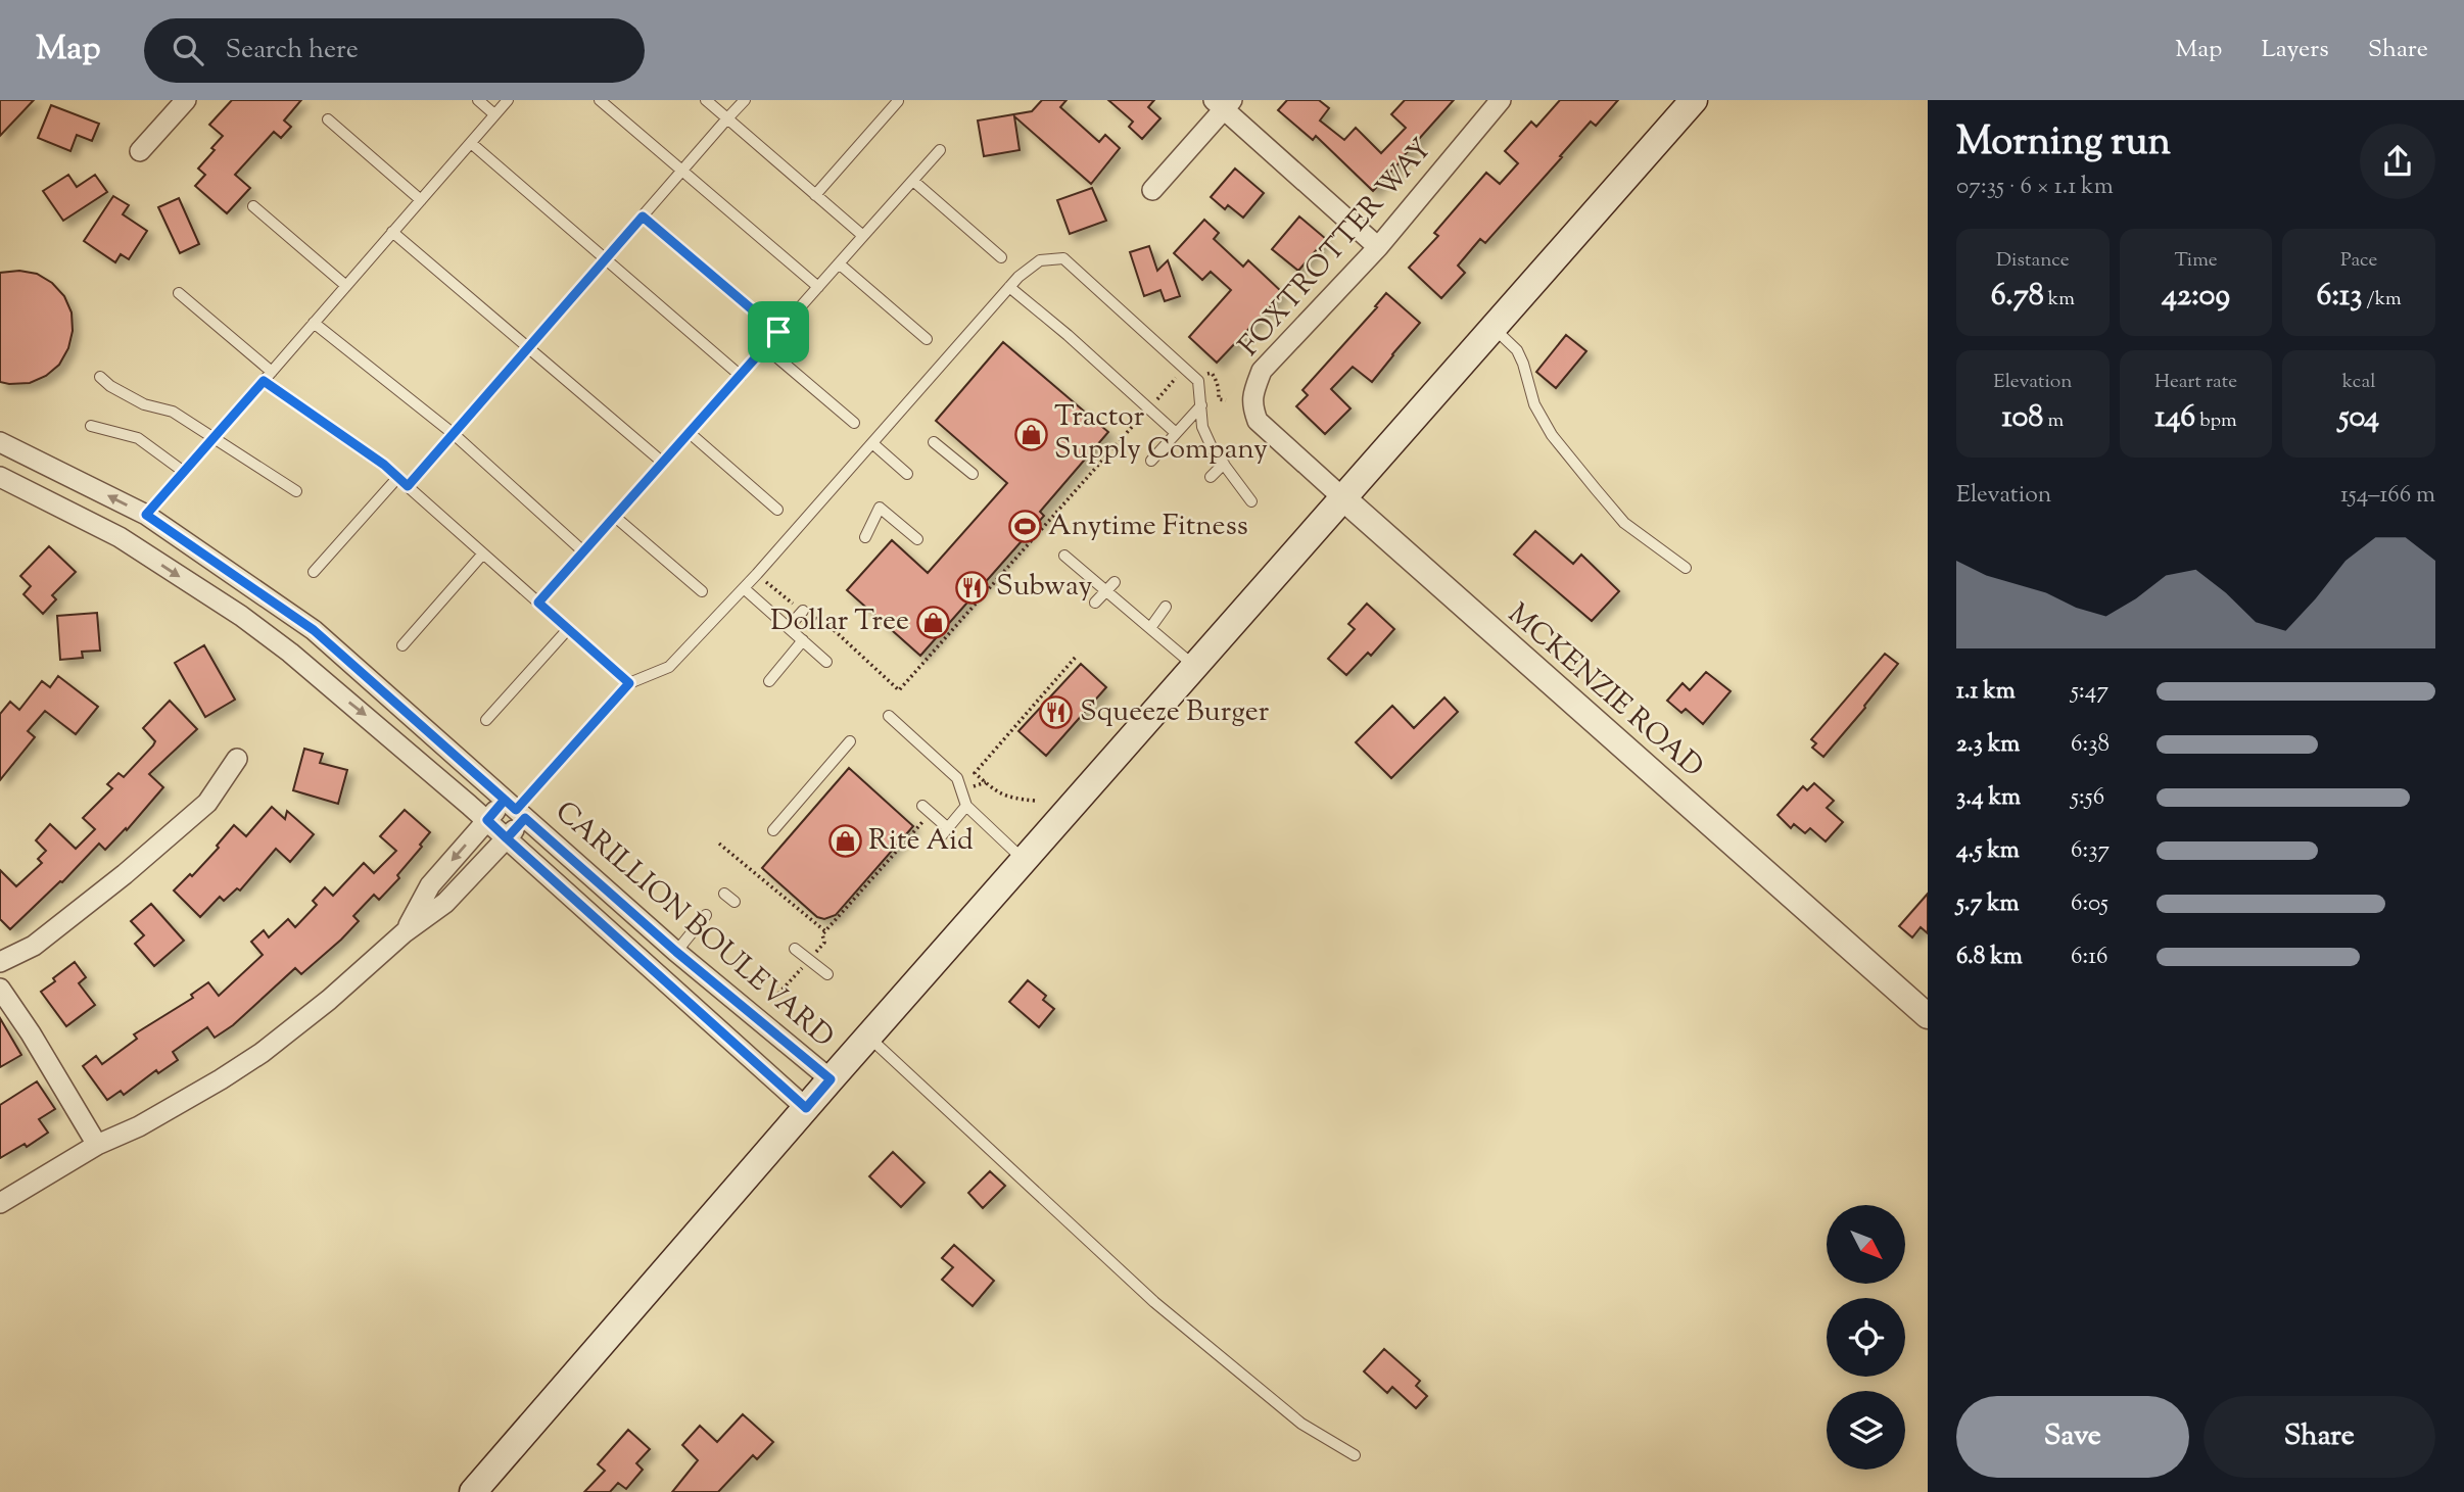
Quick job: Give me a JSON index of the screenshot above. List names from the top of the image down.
{
  "streets": {
    "street": ["FOXTROTTER WAY", "MCKENZIE ROAD", "CARILLION BOULEVARD"]
  },
  "crossings": [
    ["FOXTROTTER WAY", "MCKENZIE ROAD"]
  ],
  "places": {
    "shop": ["Tractor Supply Company", "Dollar Tree", "Rite Aid"],
    "sports": ["Anytime Fitness"],
    "restaurant": ["Subway", "Squeeze Burger"]
  },
  "north": "bottom right",
  "page": {
    "header": "Map",
    "search": "Search here",
    "nav": ["Map", "Layers", "Share"],
    "heading": ["Morning run", "07:35 · 6 × 1.1 km"],
    "stats": [
      ["Distance", "6.78 km"],
      ["Time", "42:09"],
      ["Pace", "6:13 /km"],
      ["Elevation", "108 m"],
      ["Heart rate", "146 bpm"],
      ["kcal", "504"]
    ],
    "chart": ["Elevation", "154–166 m"],
    "list": [
      {
        "name": "1.1 km",
        "note": "5:47"
      },
      {
        "name": "2.3 km",
        "note": "6:38"
      },
      {
        "name": "3.4 km",
        "note": "5:56"
      },
      {
        "name": "4.5 km",
        "note": "6:37"
      },
      {
        "name": "5.7 km",
        "note": "6:05"
      },
      {
        "name": "6.8 km",
        "note": "6:16"
      }
    ],
    "buttons": ["Save", "Share"]
  }
}
